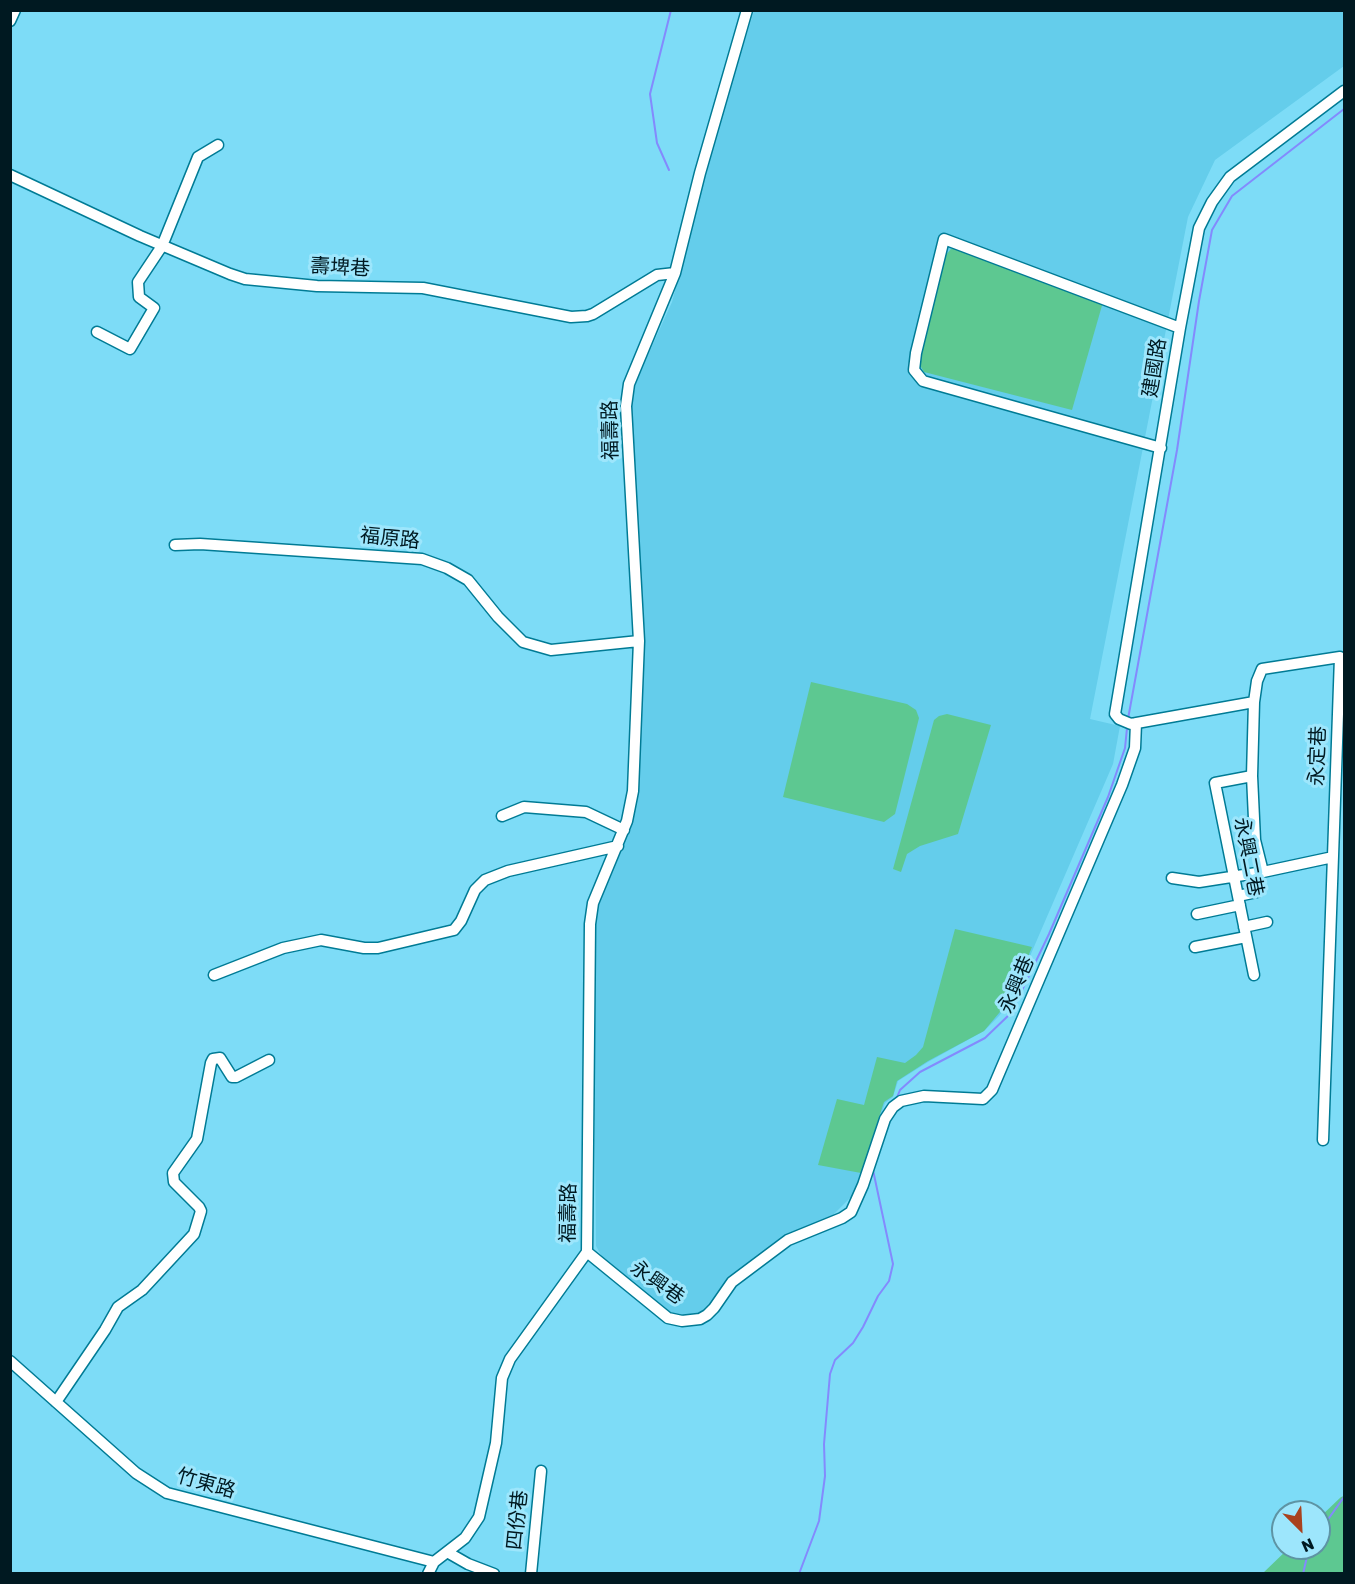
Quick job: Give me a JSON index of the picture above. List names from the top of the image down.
{
  "streets": {
    "street": [
      "壽埤巷",
      "建國路",
      "福壽路",
      "福原路",
      "永定巷",
      "永興二巷",
      "永興巷",
      "竹東路",
      "四份巷"
    ]
  },
  "crossings": [
    ["壽埤巷", "福壽路"],
    ["建國路", "永興巷"],
    ["福壽路", "福原路"],
    ["福壽路", "永興巷"],
    ["福壽路", "竹東路"],
    ["福壽路", "四份巷"]
  ],
  "north": "bottom right"
}
